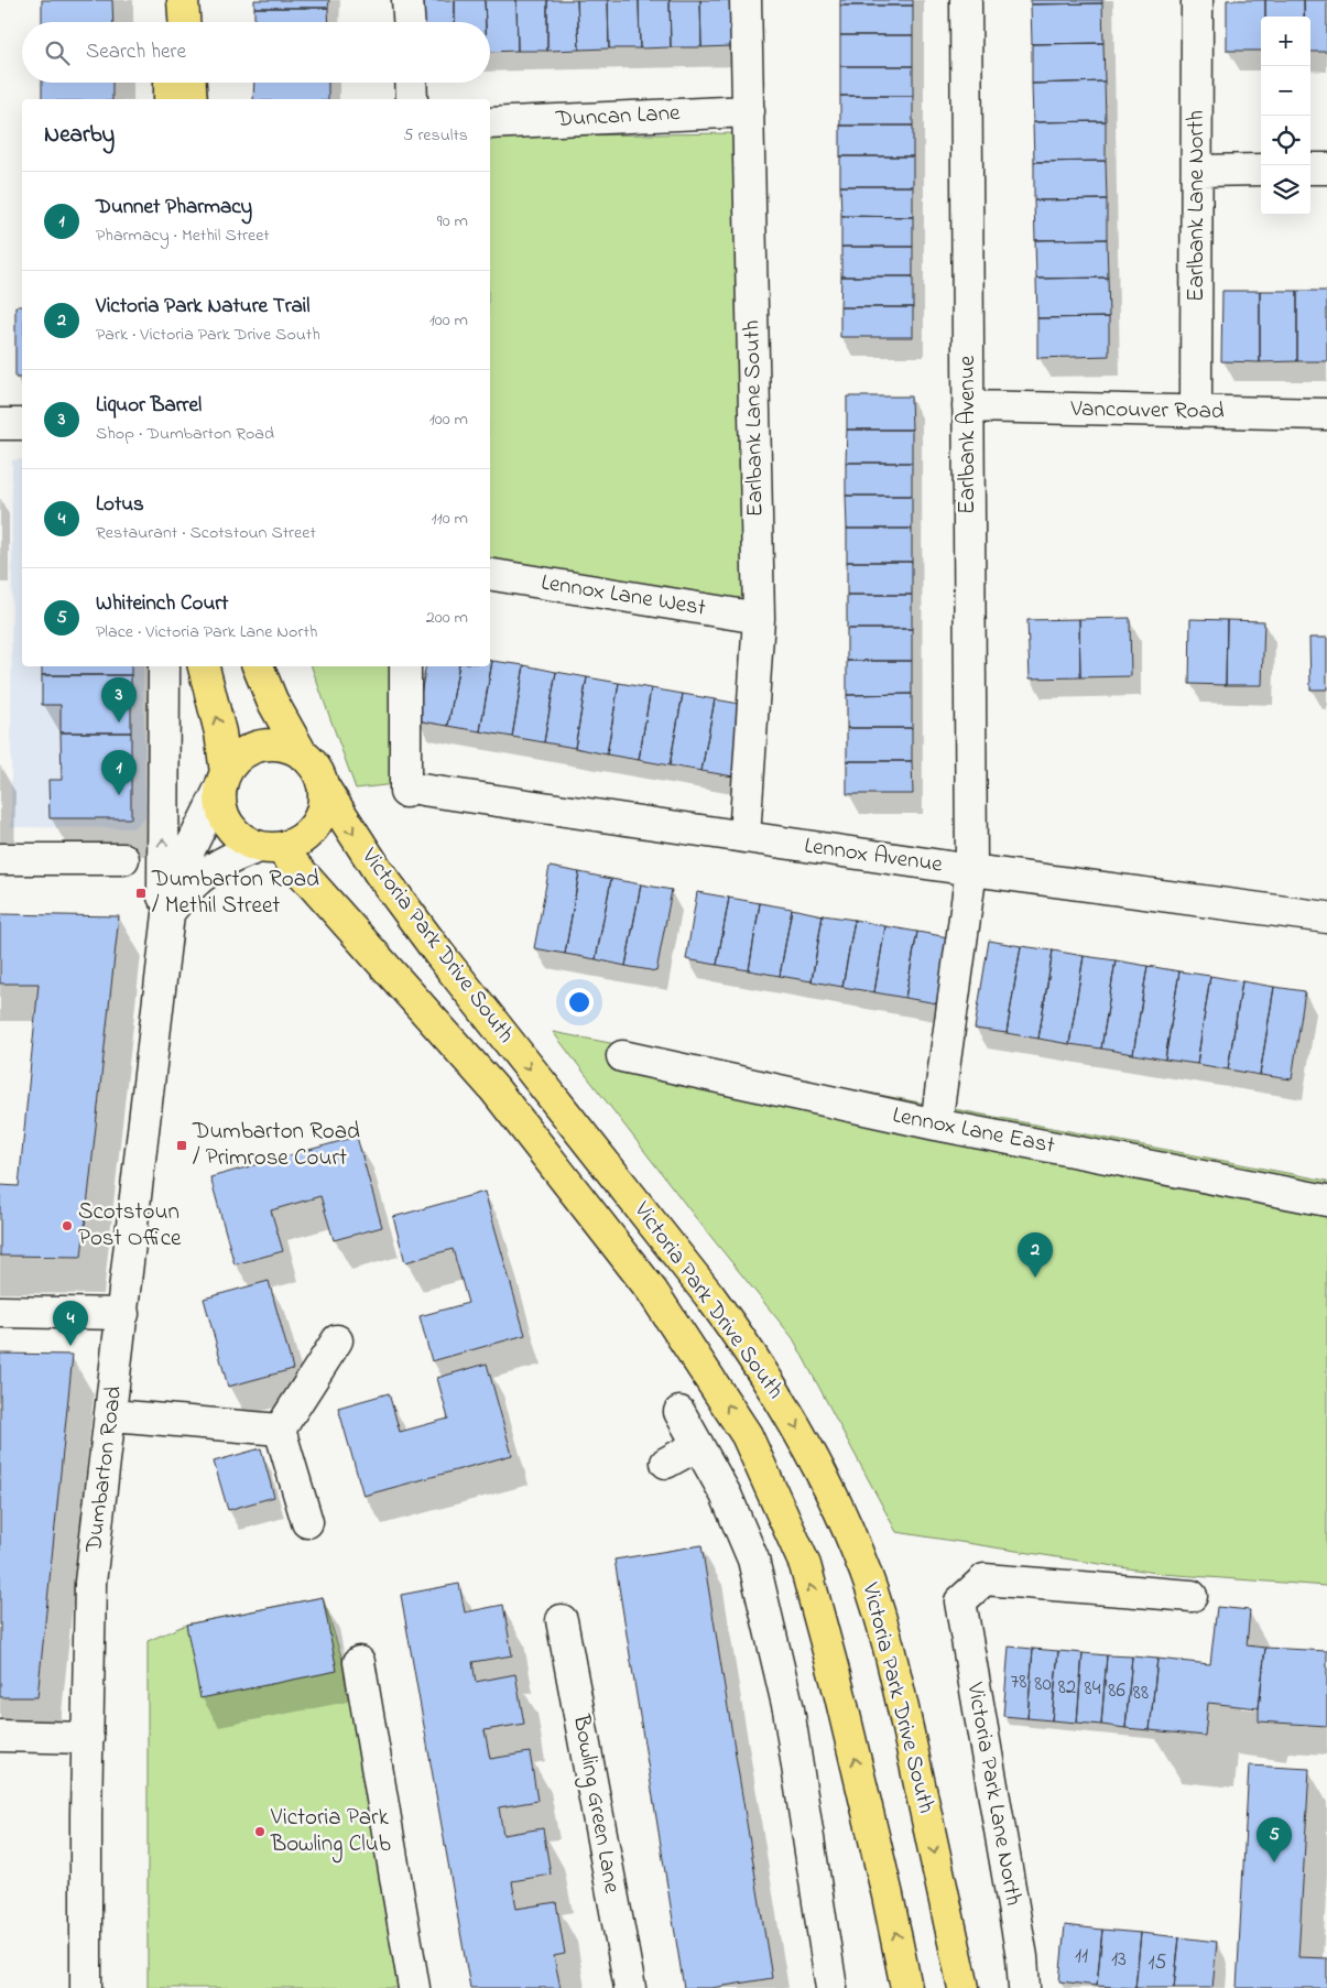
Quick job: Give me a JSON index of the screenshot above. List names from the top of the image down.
{
  "streets": {
    "main road": ["Victoria Park Drive South"],
    "street": [
      "Duncan Lane",
      "Earlbank Lane North",
      "Vancouver Road",
      "Earlbank Lane South",
      "Earlbank Avenue",
      "Lennox Lane West",
      "Lennox Avenue",
      "Lennox Lane East",
      "Dumbarton Road",
      "Victoria Park Lane North",
      "Bowling Green Lane"
    ]
  },
  "crossings": [
    ["Duncan Lane", "Earlbank Lane South"],
    ["Earlbank Lane North", "Vancouver Road"],
    ["Vancouver Road", "Earlbank Avenue"],
    ["Earlbank Lane South", "Lennox Lane West"],
    ["Earlbank Lane South", "Lennox Avenue"],
    ["Earlbank Avenue", "Lennox Avenue"],
    ["Earlbank Avenue", "Lennox Lane East"],
    ["Victoria Park Drive South", "Dumbarton Road"]
  ],
  "places": {
    "transit": ["Dumbarton Road / Methil Street", "Dumbarton Road / Primrose Court"],
    "other": ["Scotstoun Post Office", "Victoria Park Bowling Club"]
  },
  "house_numbers": [
    "78",
    "80",
    "82",
    "84",
    "86",
    "88",
    "11",
    "13",
    "15"
  ],
  "page": {
    "map_buttons": ["+", "−"],
    "search": "Search here",
    "heading": ["Nearby", "5 results"],
    "list": [
      {
        "mark": "1",
        "name": "Dunnet Pharmacy",
        "note": "Pharmacy · Methil Street",
        "value": "90 m"
      },
      {
        "mark": "2",
        "name": "Victoria Park Nature Trail",
        "note": "Park · Victoria Park Drive South",
        "value": "100 m"
      },
      {
        "mark": "3",
        "name": "Liquor Barrel",
        "note": "Shop · Dumbarton Road",
        "value": "100 m"
      },
      {
        "mark": "4",
        "name": "Lotus",
        "note": "Restaurant · Scotstoun Street",
        "value": "110 m"
      },
      {
        "mark": "5",
        "name": "Whiteinch Court",
        "note": "Place · Victoria Park Lane North",
        "value": "200 m"
      }
    ],
    "pins": [
      "3",
      "1",
      "2",
      "4",
      "5"
    ]
  }
}
